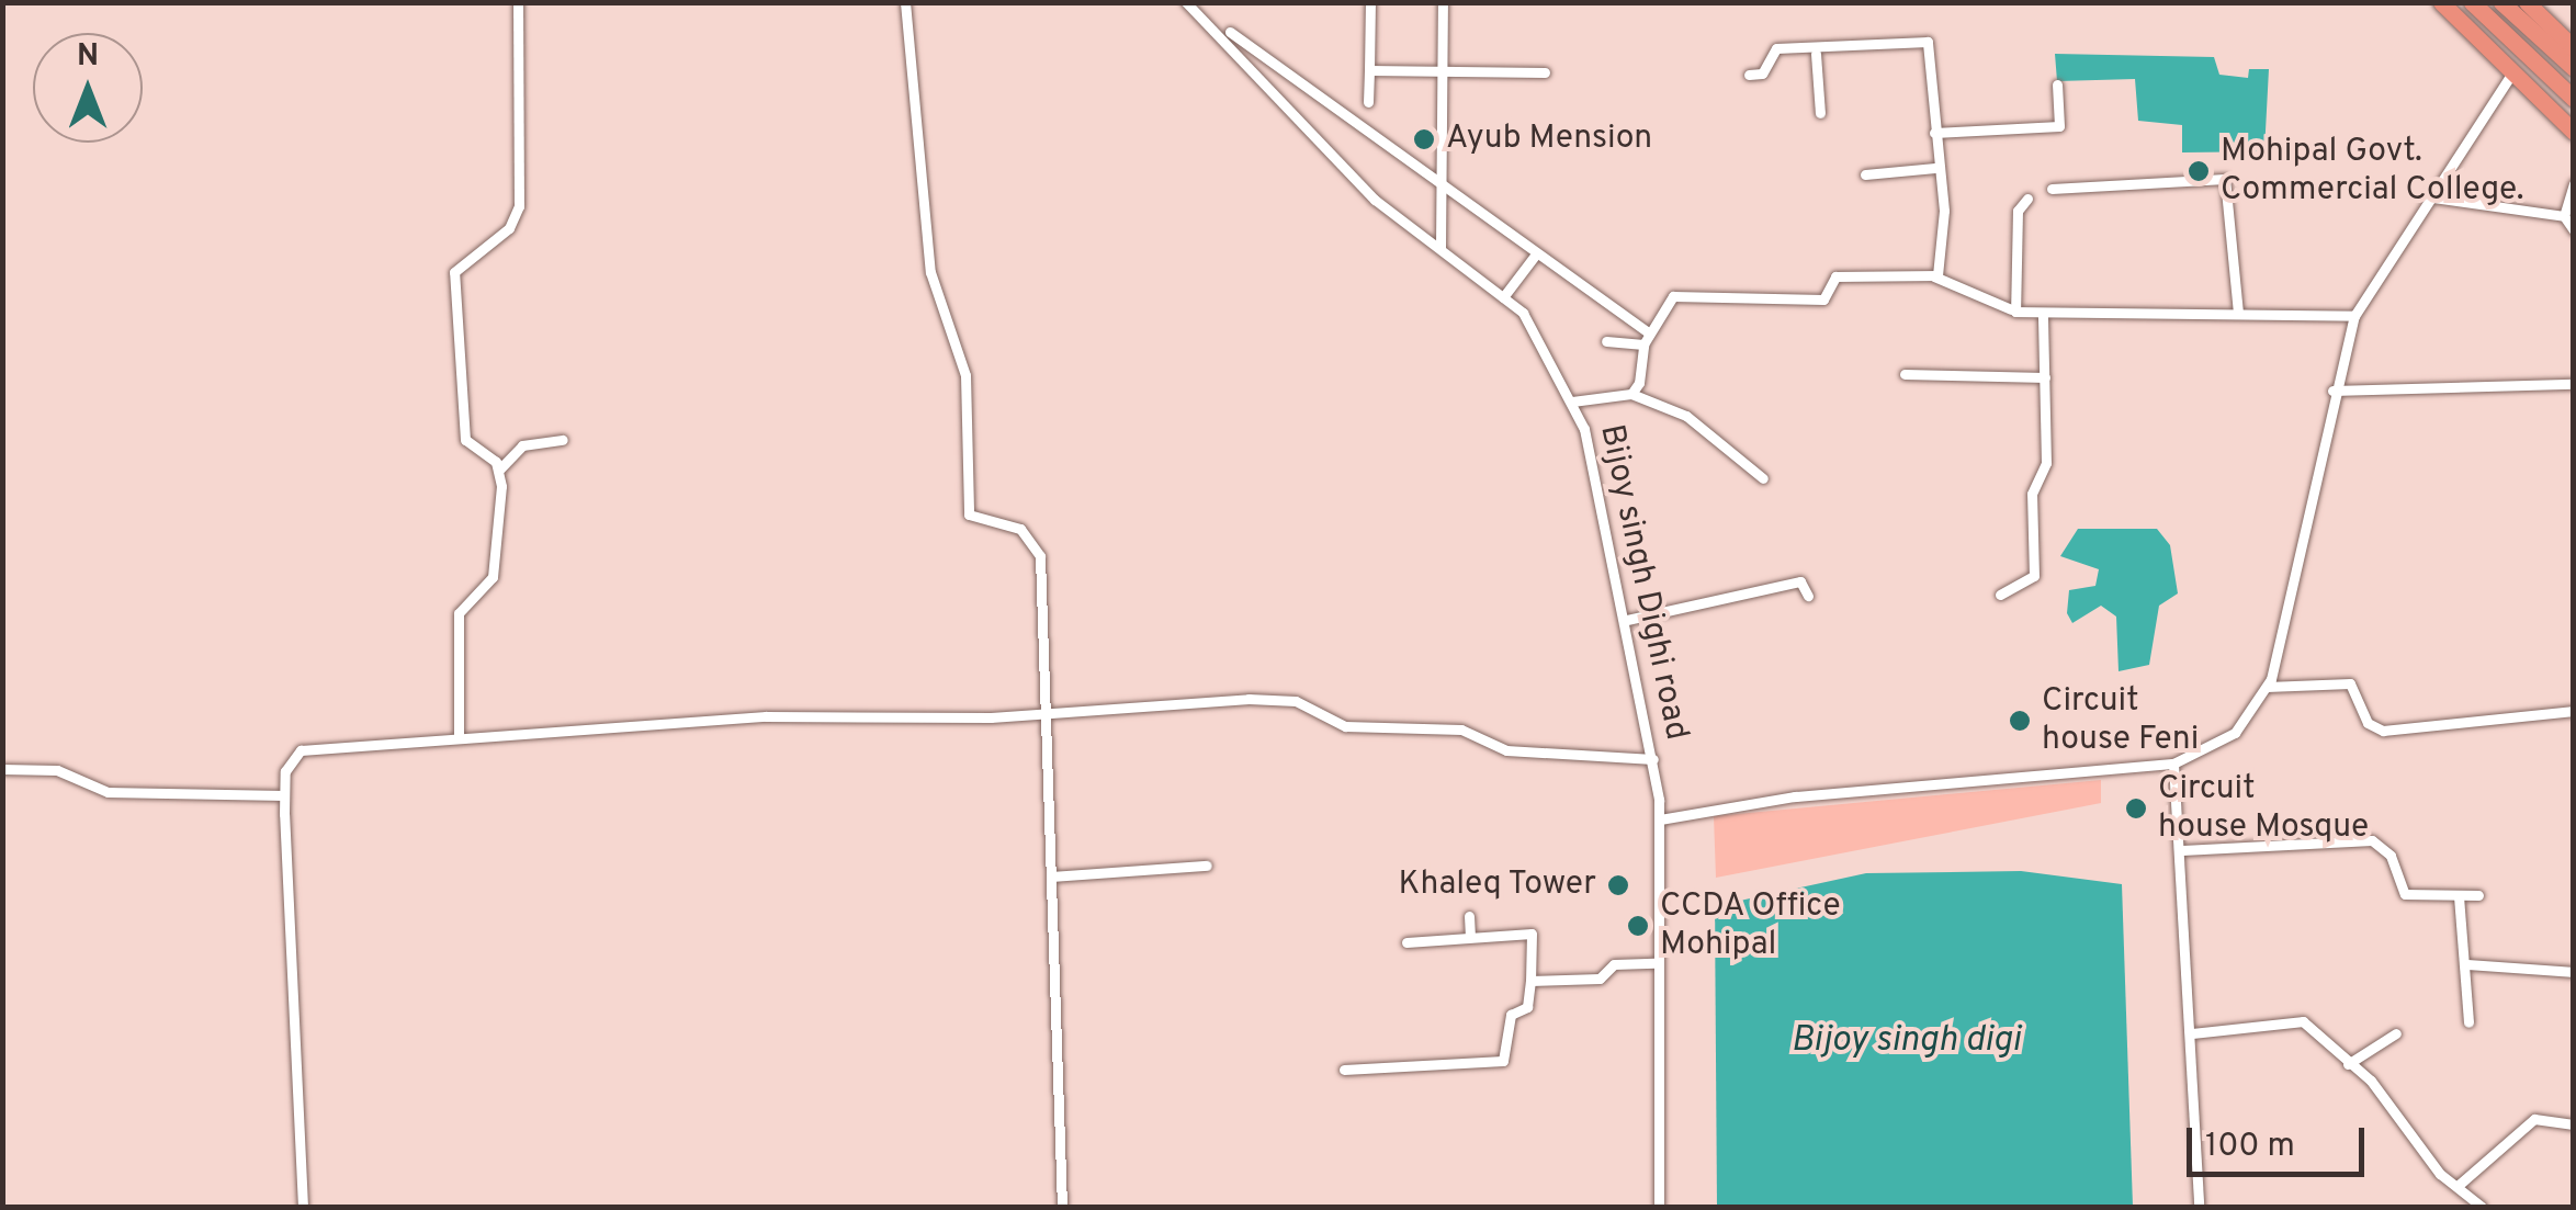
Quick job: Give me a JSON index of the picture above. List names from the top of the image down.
{
  "streets": {
    "street": ["Bijoy singh Dighi road"]
  },
  "water": ["Bijoy singh digi"],
  "places": [
    "Ayub Mension",
    "Mohipal Govt. Commercial College.",
    "Circuit house Feni",
    "Circuit house Mosque",
    "Khaleq Tower",
    "CCDA Office Mohipal"
  ],
  "scale_bar": "100 m",
  "north": "top"
}
